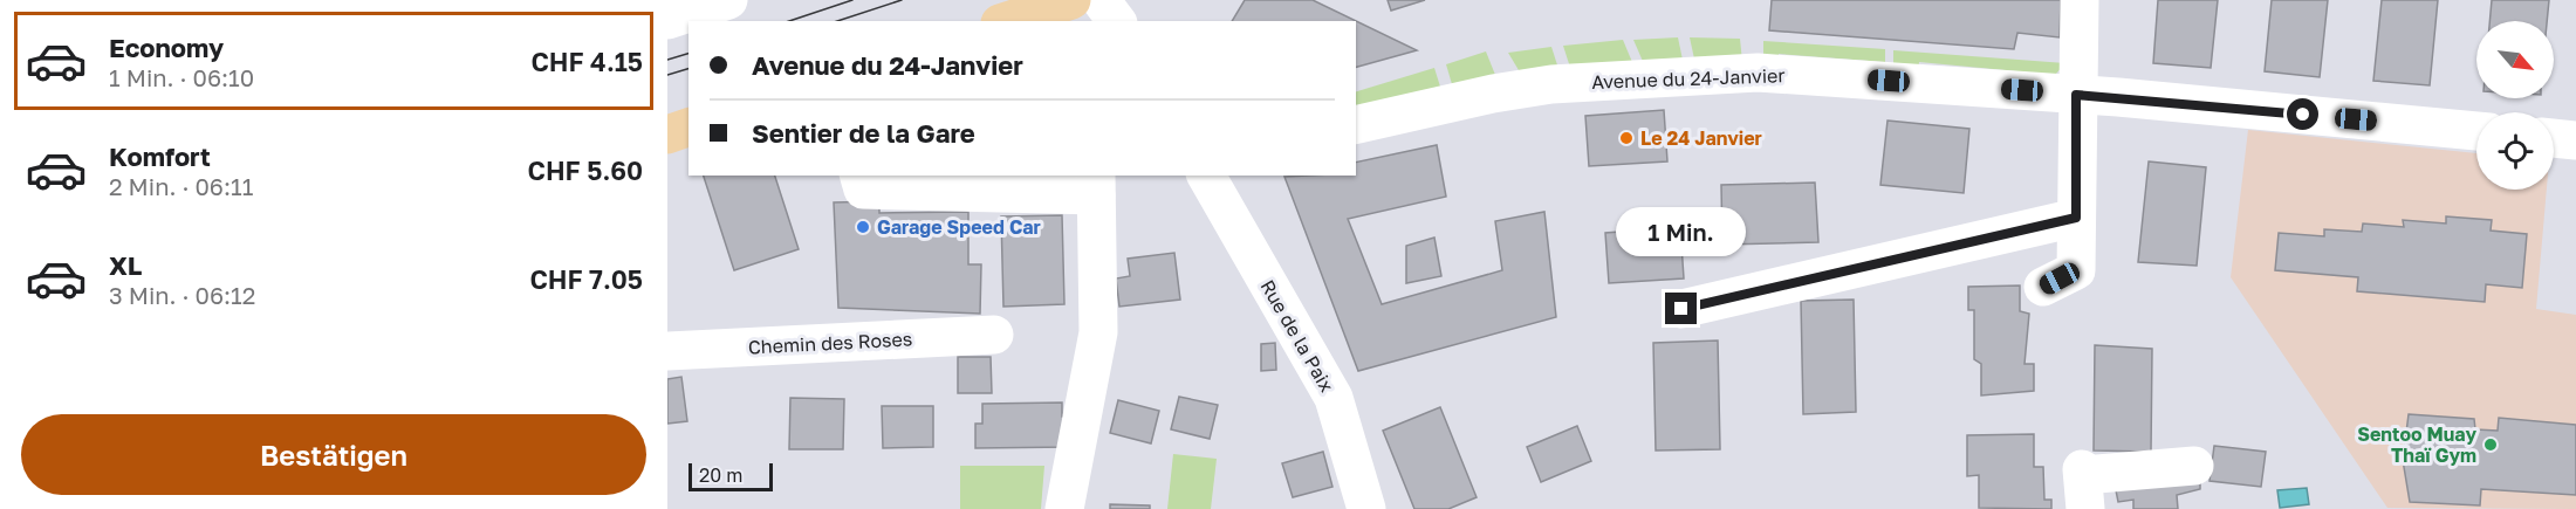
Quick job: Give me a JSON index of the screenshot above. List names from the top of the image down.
{
  "streets": {
    "street": ["Avenue du 24-Janvier", "Rue de la Paix", "Chemin des Roses"]
  },
  "places": ["Le 24 Janvier", "Garage Speed Car", "Sentoo Muay Thaï Gym"],
  "scale_bar": "20 m",
  "north": "bottom right",
  "page": {
    "list": [
      {
        "name": "Economy",
        "note": "1 Min. · 06:10",
        "value": "CHF 4.15"
      },
      {
        "name": "Komfort",
        "note": "2 Min. · 06:11",
        "value": "CHF 5.60"
      },
      {
        "name": "XL",
        "note": "3 Min. · 06:12",
        "value": "CHF 7.05"
      }
    ],
    "banner": ["Avenue du 24-Janvier", "Sentier de la Gare"],
    "bubble": "1 Min.",
    "buttons": "Bestätigen",
    "scale": "20 m"
  }
}
